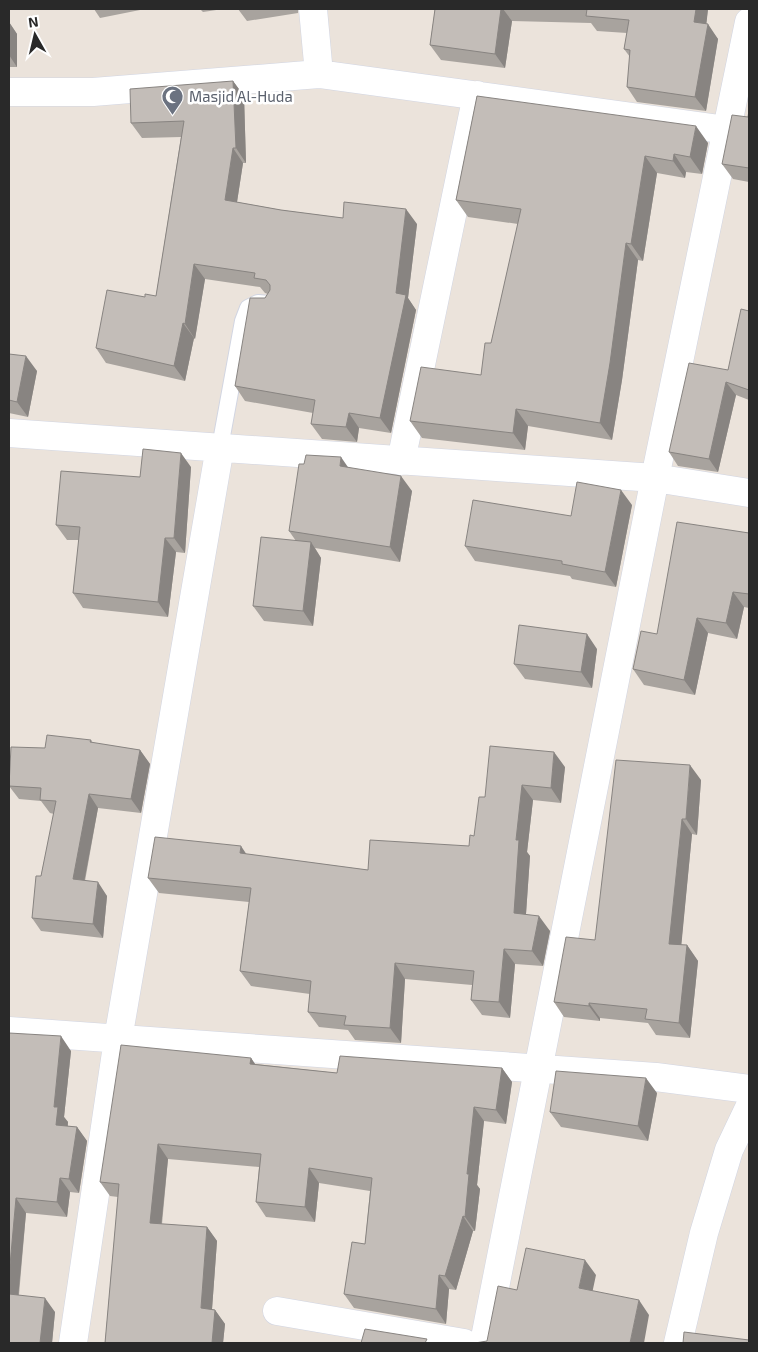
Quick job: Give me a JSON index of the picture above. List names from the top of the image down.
{
  "places": {
    "mosque": ["Masjid Al-Huda"]
  },
  "north": "top"
}
